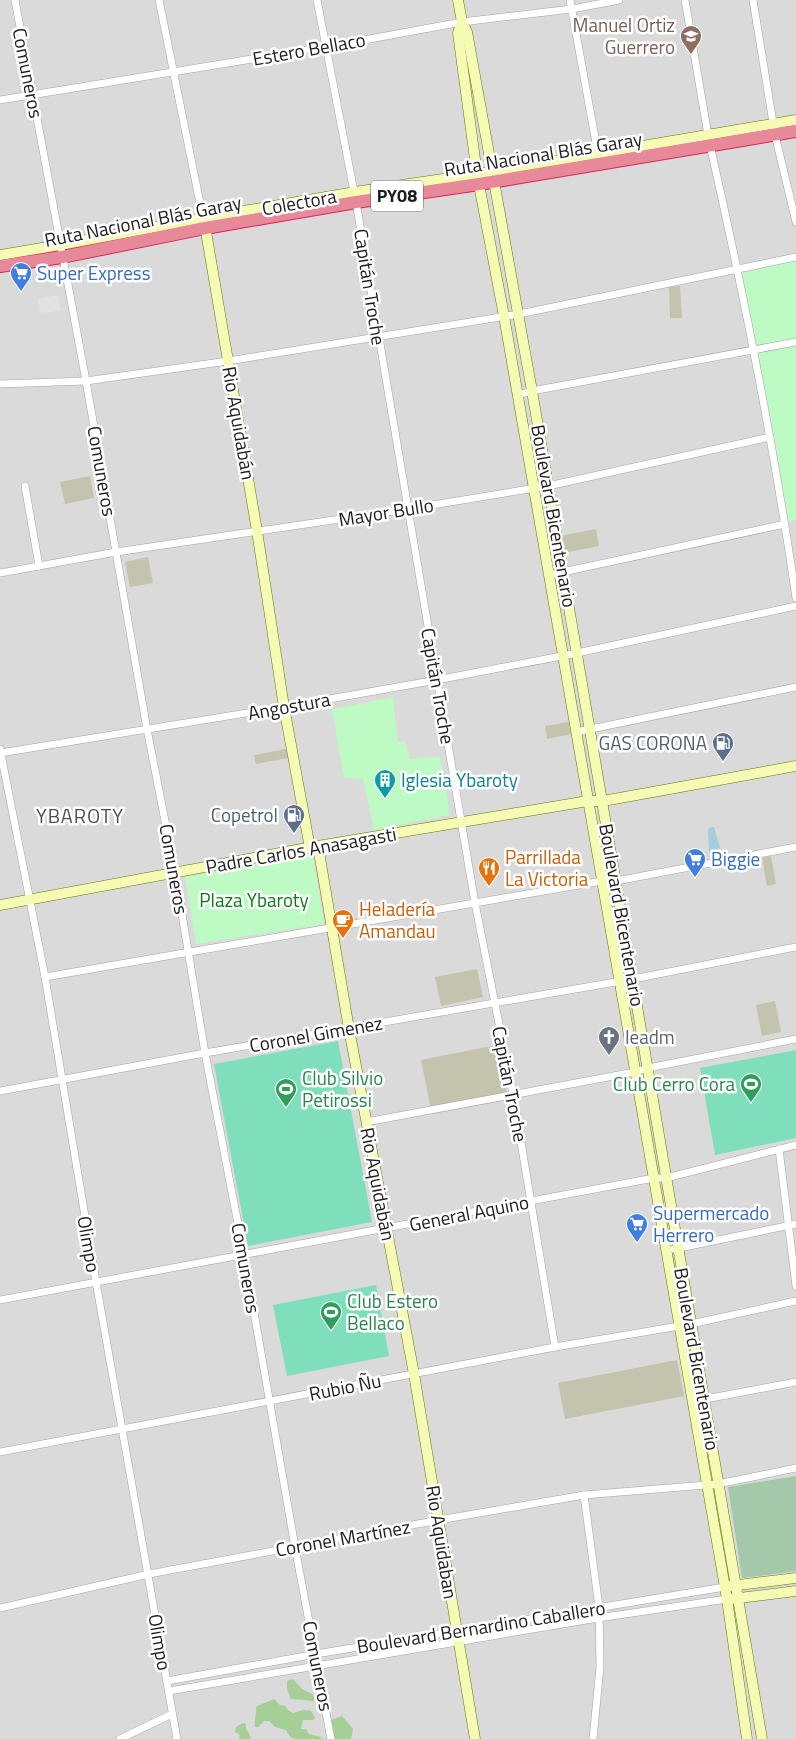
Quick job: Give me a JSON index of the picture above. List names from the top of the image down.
{
  "streets": {
    "highway": ["Ruta Nacional Blás Garay", "PY08"],
    "main road": [
      "Rio Aquidabán",
      "Boulevard Bicentenario",
      "Padre Carlos Anasagasti",
      "Rio Aquidaban",
      "Boulevard Bernardino Caballero"
    ],
    "street": [
      "Estero Bellaco",
      "Comuneros",
      "Capitán Troche",
      "Mayor Bullo",
      "Angostura",
      "Coronel Gimenez",
      "General Aquino",
      "Olimpo",
      "Rubio Ñu",
      "Coronel Martínez"
    ]
  },
  "crossings": [
    ["Estero Bellaco", "Comuneros"],
    ["Estero Bellaco", "Capitán Troche"],
    ["Estero Bellaco", "Rio Aquidabán"],
    ["Estero Bellaco", "Boulevard Bicentenario"],
    ["Comuneros", "Ruta Nacional Blás Garay"],
    ["Comuneros", "Mayor Bullo"],
    ["Comuneros", "Angostura"],
    ["Comuneros", "Padre Carlos Anasagasti"],
    ["Comuneros", "Coronel Gimenez"],
    ["Comuneros", "General Aquino"],
    ["Comuneros", "Rubio Ñu"],
    ["Comuneros", "Coronel Martínez"],
    ["Comuneros", "Boulevard Bernardino Caballero"],
    ["Ruta Nacional Blás Garay", "Capitán Troche"],
    ["Ruta Nacional Blás Garay", "Rio Aquidabán"],
    ["Ruta Nacional Blás Garay", "Boulevard Bicentenario"],
    ["Capitán Troche", "Mayor Bullo"],
    ["Capitán Troche", "Angostura"],
    ["Capitán Troche", "Padre Carlos Anasagasti"],
    ["Capitán Troche", "Coronel Gimenez"],
    ["Capitán Troche", "General Aquino"],
    ["Capitán Troche", "Rubio Ñu"],
    ["Rio Aquidabán", "Mayor Bullo"],
    ["Rio Aquidabán", "Angostura"],
    ["Rio Aquidabán", "Padre Carlos Anasagasti"],
    ["Rio Aquidabán", "Coronel Gimenez"],
    ["Rio Aquidabán", "General Aquino"],
    ["Rio Aquidabán", "Rubio Ñu"],
    ["Rio Aquidabán", "Rio Aquidaban"],
    ["Mayor Bullo", "Boulevard Bicentenario"],
    ["Boulevard Bicentenario", "Angostura"],
    ["Boulevard Bicentenario", "Padre Carlos Anasagasti"],
    ["Boulevard Bicentenario", "Coronel Gimenez"],
    ["Boulevard Bicentenario", "General Aquino"],
    ["Boulevard Bicentenario", "Rubio Ñu"],
    ["Boulevard Bicentenario", "Coronel Martínez"],
    ["Boulevard Bicentenario", "Boulevard Bernardino Caballero"],
    ["Angostura", "Olimpo"],
    ["Padre Carlos Anasagasti", "Olimpo"],
    ["Coronel Gimenez", "Olimpo"],
    ["General Aquino", "Olimpo"],
    ["Olimpo", "Rubio Ñu"],
    ["Olimpo", "Coronel Martínez"],
    ["Olimpo", "Boulevard Bernardino Caballero"],
    ["Rubio Ñu", "Rio Aquidaban"],
    ["Coronel Martínez", "Rio Aquidaban"],
    ["Rio Aquidaban", "Boulevard Bernardino Caballero"]
  ],
  "districts": ["YBAROTY"],
  "parks": ["Plaza Ybaroty"],
  "places": {
    "school or university": ["Manuel Ortiz Guerrero"],
    "supermarket": ["Super Express", "Biggie", "Supermercado Herrero"],
    "fuel station": ["GAS CORONA", "Copetrol"],
    "building": ["Iglesia Ybaroty"],
    "restaurant": ["Parrillada La Victoria"],
    "cafe": ["Heladería Amandau"],
    "church": ["Ieadm"],
    "sports": ["Club Cerro Cora", "Club Silvio Petirossi", "Club Estero Bellaco"]
  }
}
